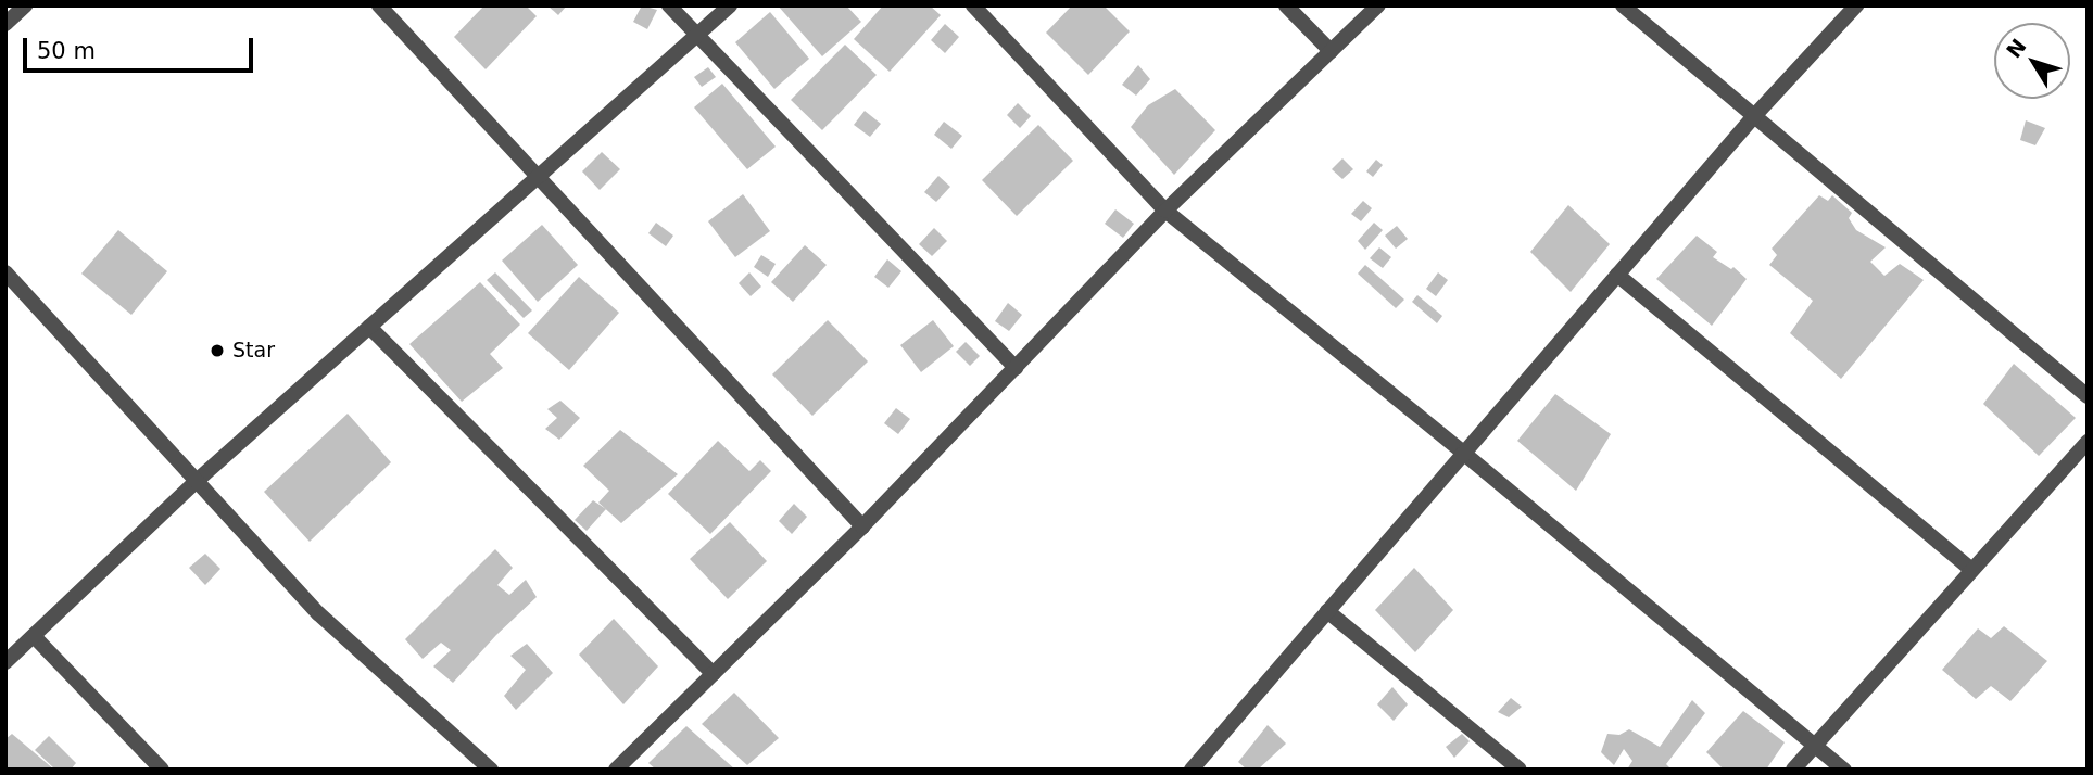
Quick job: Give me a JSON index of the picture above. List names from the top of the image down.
{
  "places": ["Star"],
  "scale_bar": "50 m",
  "north": "top left"
}
